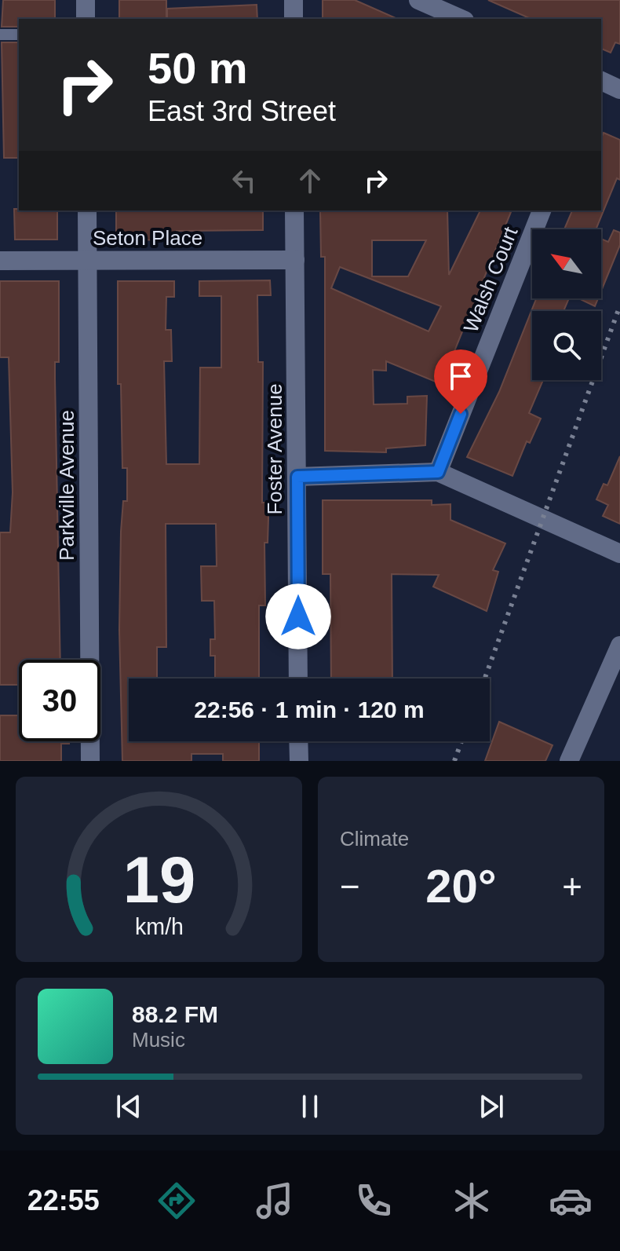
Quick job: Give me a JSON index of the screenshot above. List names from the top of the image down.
{
  "streets": {
    "street": [
      "Seton Place",
      "Walsh Court",
      "Foster Avenue",
      "Parkville Avenue"
    ]
  },
  "crossings": [
    ["Seton Place", "Foster Avenue"],
    ["Seton Place", "Parkville Avenue"]
  ],
  "north": "top left",
  "page": {
    "turn": ["50 m", "East 3rd Street"],
    "limit": "30",
    "trip": "22:56 · 1 min · 120 m",
    "tile": "Climate",
    "heat": ["−", "20°", "+"],
    "song": ["88.2 FM", "Music"],
    "tabs": "22:55",
    "gauge": ["19", "km/h"]
  }
}
